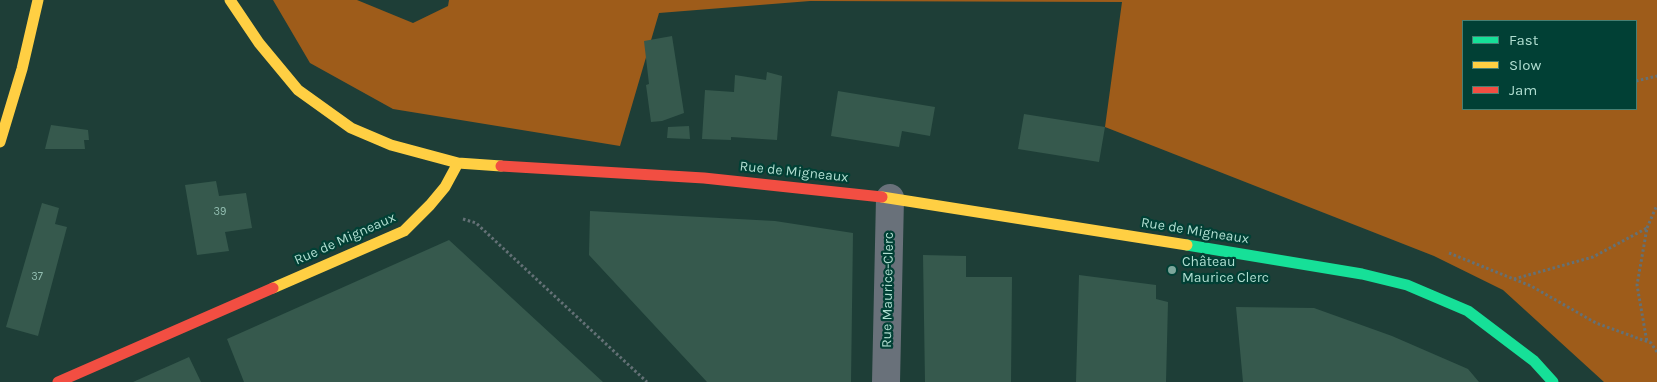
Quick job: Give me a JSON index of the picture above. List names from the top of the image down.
{
  "streets": {
    "street": ["Rue de Migneaux", "Rue Maurice-Clerc"]
  },
  "crossings": [
    ["Rue de Migneaux", "Rue Maurice-Clerc"]
  ],
  "places": ["Château Maurice Clerc"],
  "house_numbers": ["39", "37"],
  "legend": ["Fast", "Slow", "Jam"]
}
